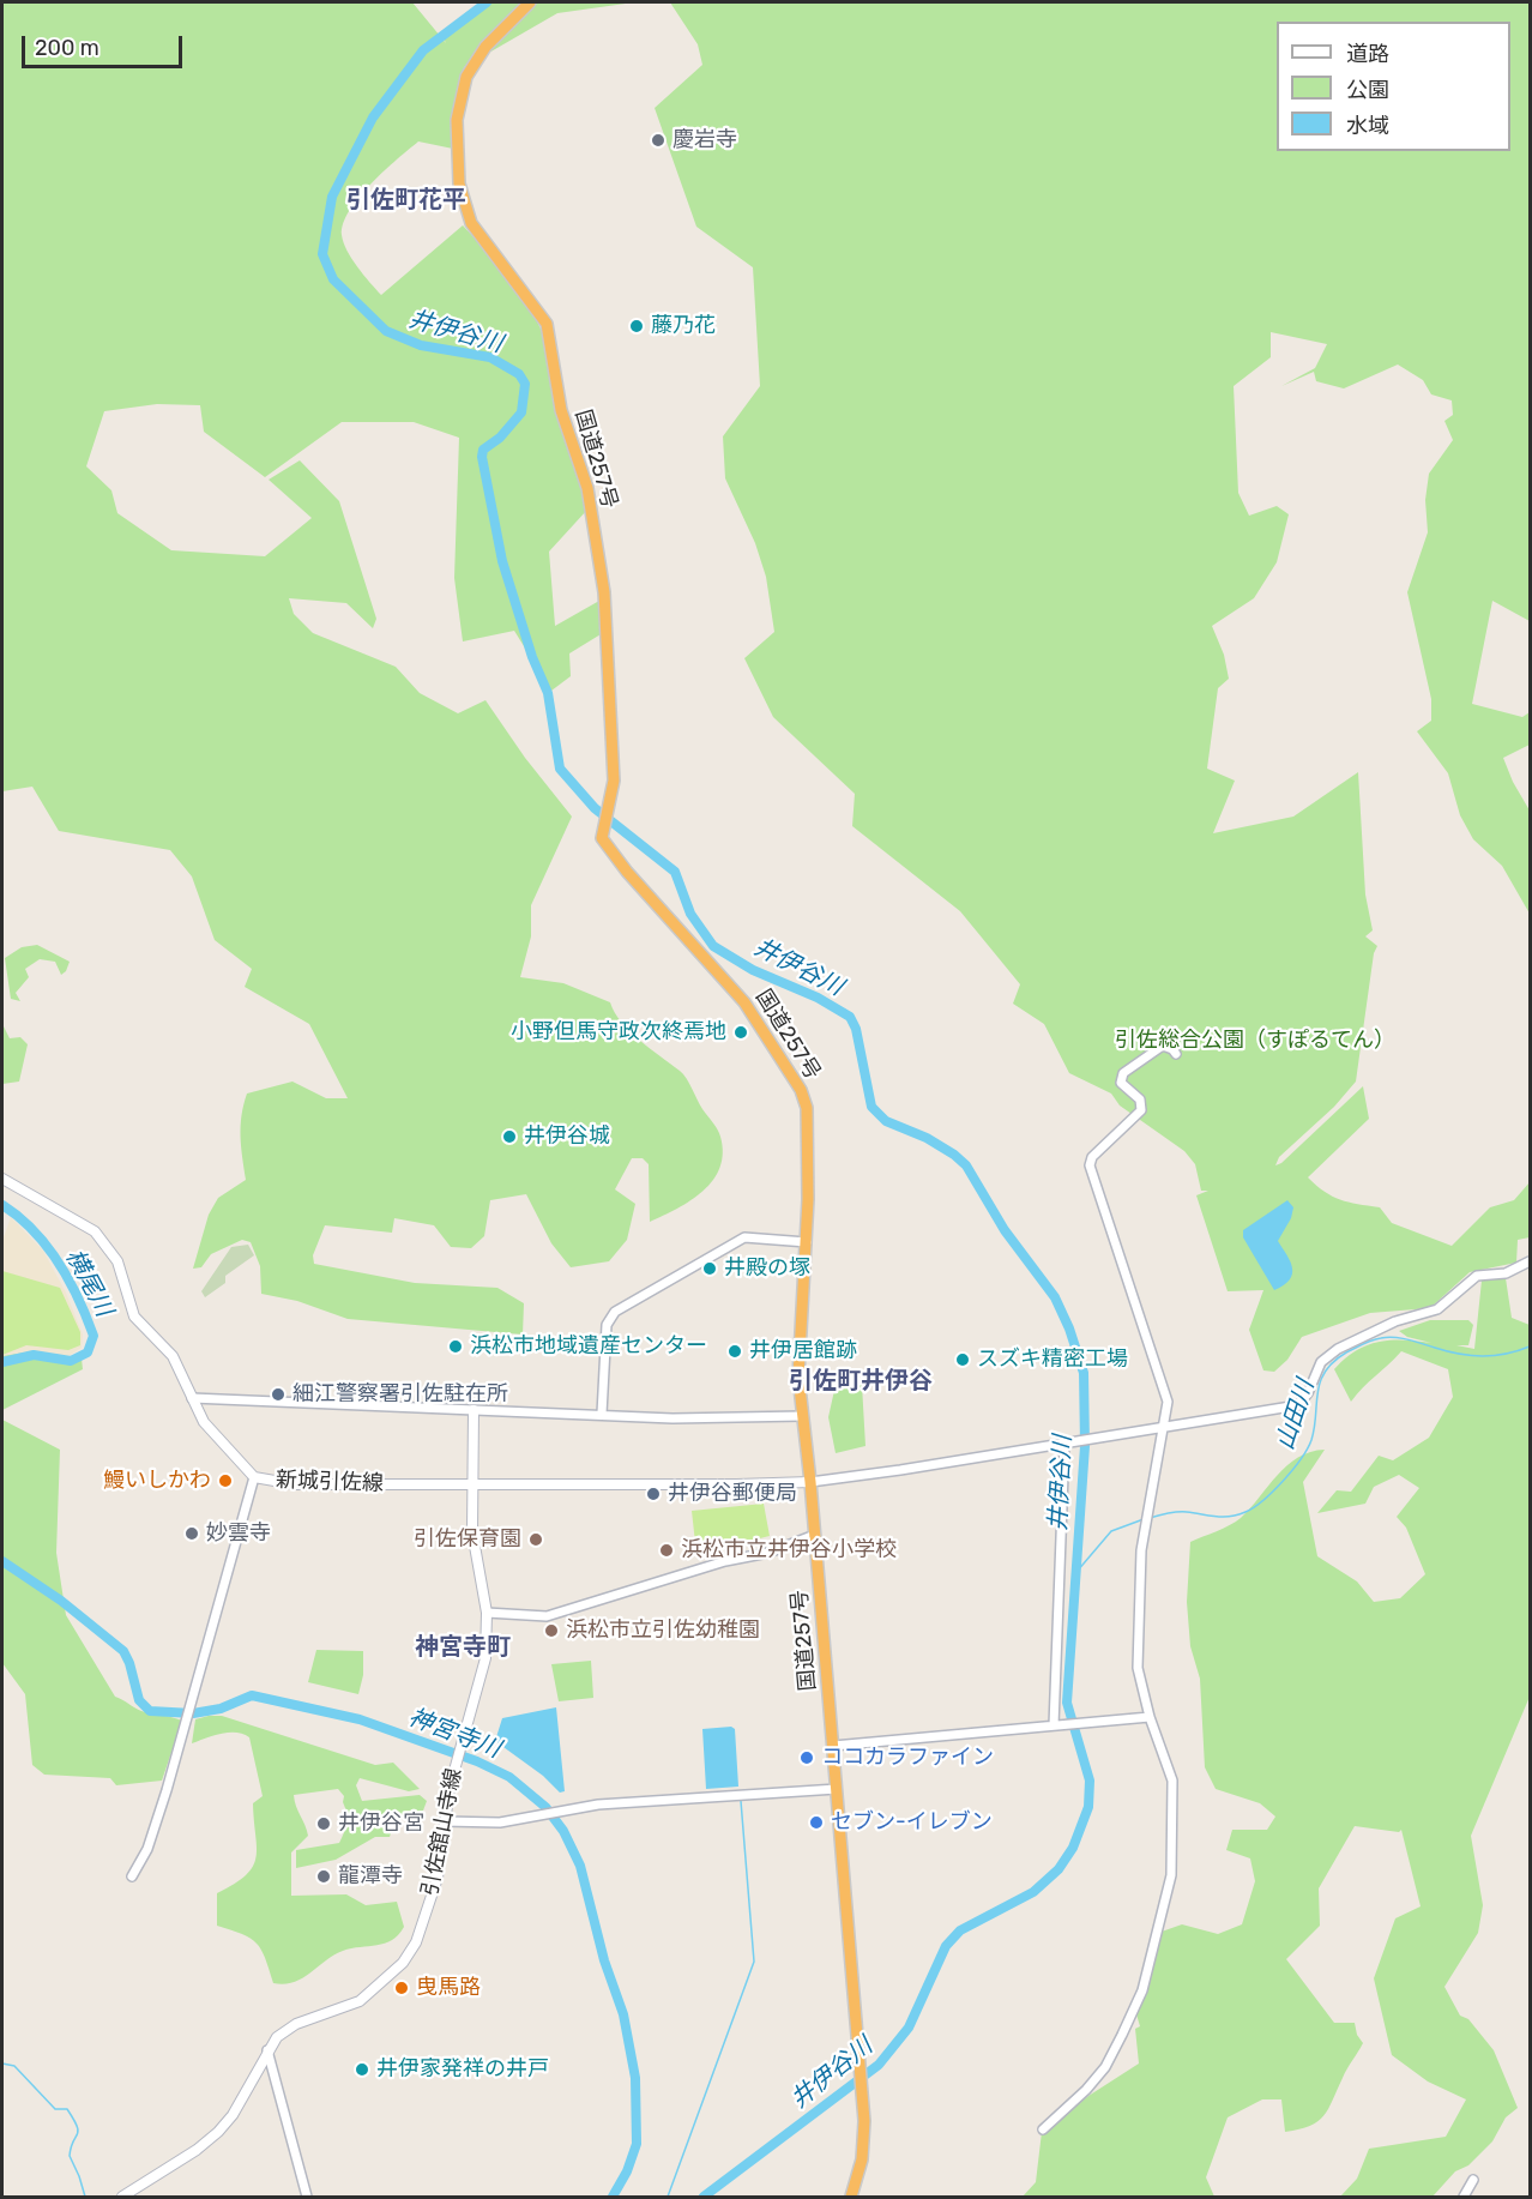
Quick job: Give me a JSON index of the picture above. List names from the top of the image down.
{
  "streets": {
    "highway": ["国道257号"],
    "main road": ["新城引佐線", "引佐舘山寺線"]
  },
  "crossings": [
    ["国道257号", "新城引佐線"],
    ["新城引佐線", "引佐舘山寺線"]
  ],
  "districts": ["引佐町花平", "引佐町井伊谷", "神宮寺町"],
  "water": [
    "井伊谷川",
    "横尾川",
    "山田川",
    "神宮寺川"
  ],
  "parks": ["引佐総合公園（すぽるてん）"],
  "places": [
    "慶岩寺",
    "藤乃花",
    "小野但馬守政次終焉地",
    "井伊谷城",
    "井殿の塚",
    "浜松市地域遺産センター",
    "井伊居館跡",
    "スズキ精密工場",
    "細江警察署引佐駐在所",
    "鰻いしかわ",
    "井伊谷郵便局",
    "妙雲寺",
    "引佐保育園",
    "浜松市立井伊谷小学校",
    "浜松市立引佐幼稚園",
    "ココカラファイン",
    "セブン-イレブン",
    "井伊谷宮",
    "龍潭寺",
    "曳馬路",
    "井伊家発祥の井戸"
  ],
  "legend": ["道路", "公園", "水域"],
  "scale_bar": "200 m"
}
